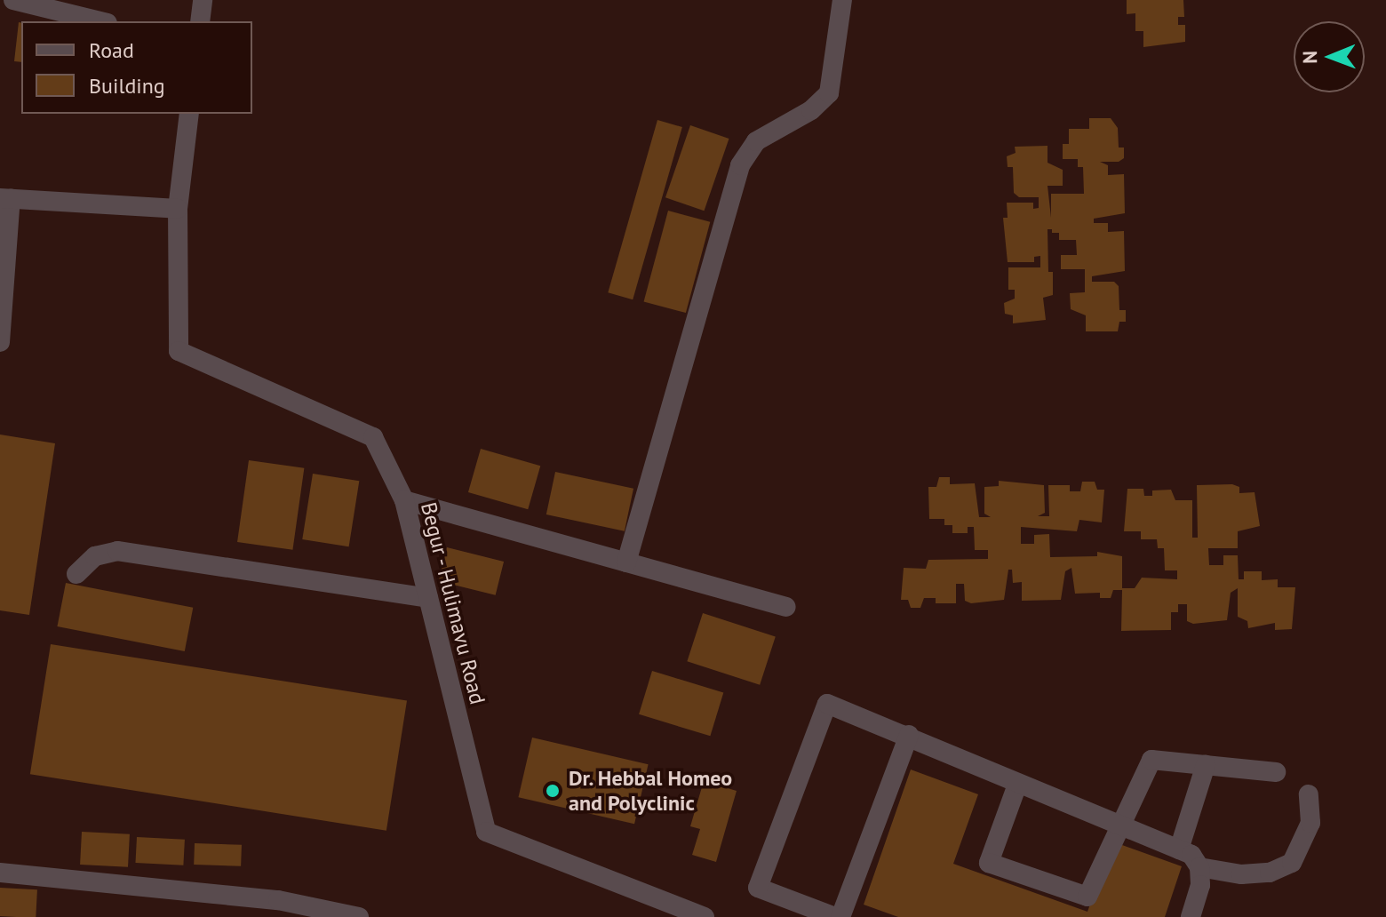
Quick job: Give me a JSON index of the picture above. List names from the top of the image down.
{
  "streets": {
    "street": ["Begur - Hulimavu Road"]
  },
  "places": ["Dr. Hebbal Homeo and Polyclinic"],
  "legend": ["Road", "Building"],
  "north": "left"
}
